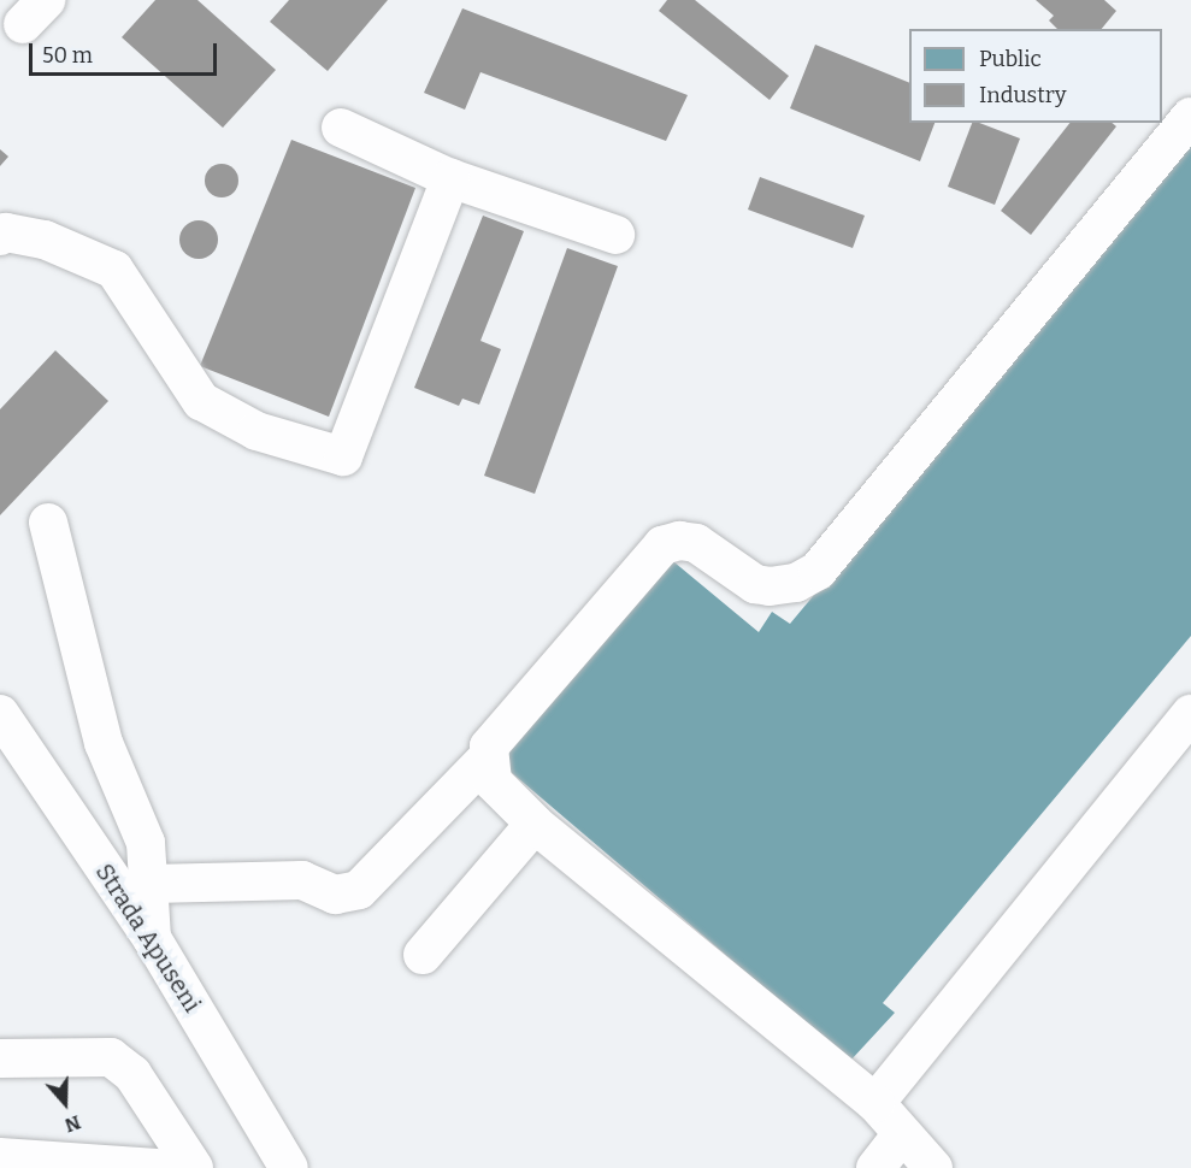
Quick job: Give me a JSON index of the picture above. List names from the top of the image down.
{
  "streets": {
    "street": ["Strada Apuseni"]
  },
  "legend": ["Public", "Industry"],
  "scale_bar": "50 m",
  "north": "bottom"
}
